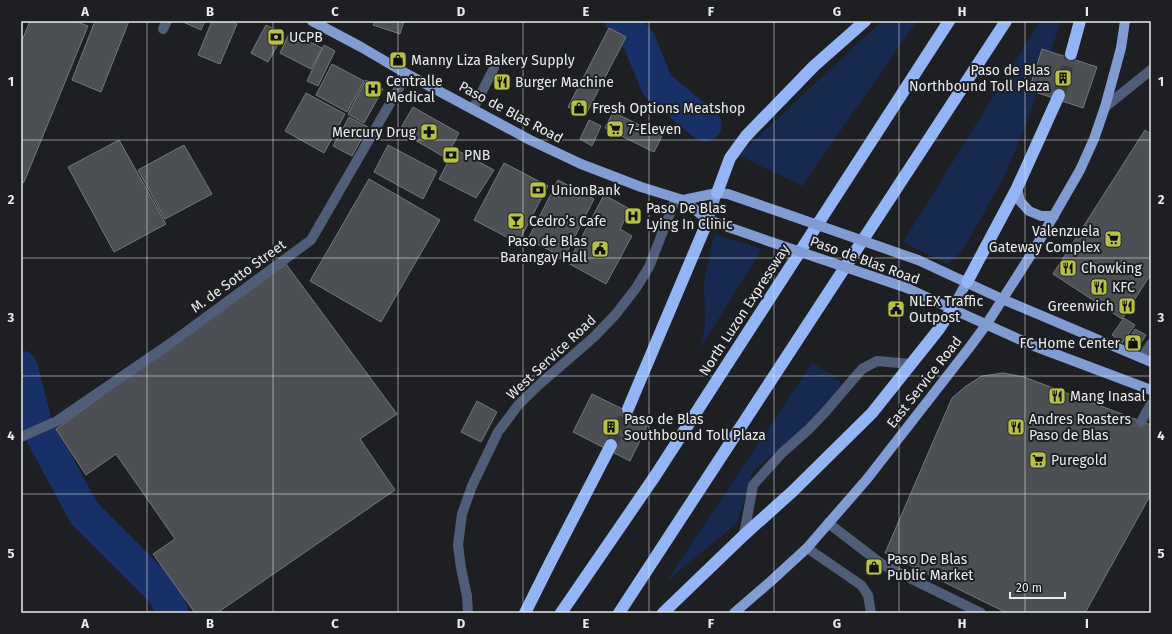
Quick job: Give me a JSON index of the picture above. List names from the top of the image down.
{
  "streets": {
    "highway": ["North Luzon Expressway"],
    "main road": ["Paso de Blas Road", "East Service Road"],
    "street": ["M. de Sotto Street", "West Service Road"]
  },
  "crossings": [
    ["Paso de Blas Road", "M. de Sotto Street"],
    ["Paso de Blas Road", "West Service Road"],
    ["Paso de Blas Road", "East Service Road"]
  ],
  "places": {
    "bank": ["UCPB", "PNB", "UnionBank"],
    "shop": [
      "Manny Liza Bakery Supply",
      "Fresh Options Meatshop",
      "FC Home Center",
      "Paso De Blas Public Market"
    ],
    "building": ["Paso de Blas Northbound Toll Plaza", "Paso de Blas Southbound Toll Plaza"],
    "restaurant": [
      "Burger Machine",
      "Chowking",
      "KFC",
      "Greenwich",
      "Mang Inasal",
      "Andres Roasters Paso de Blas"
    ],
    "hospital": ["Centralle Medical", "Paso De Blas Lying In Clinic"],
    "supermarket": ["7-Eleven", "Valenzuela Gateway Complex", "Puregold"],
    "pharmacy": ["Mercury Drug"],
    "bar": ["Cedro’s Cafe"],
    "public building": ["Paso de Blas Barangay Hall", "NLEX Traffic Outpost"]
  },
  "scale_bar": "20 m",
  "grid": {
    "columns": [
      "A",
      "B",
      "C",
      "D",
      "E",
      "F",
      "G",
      "H",
      "I"
    ],
    "rows": [
      "1",
      "2",
      "3",
      "4",
      "5"
    ]
  }
}
